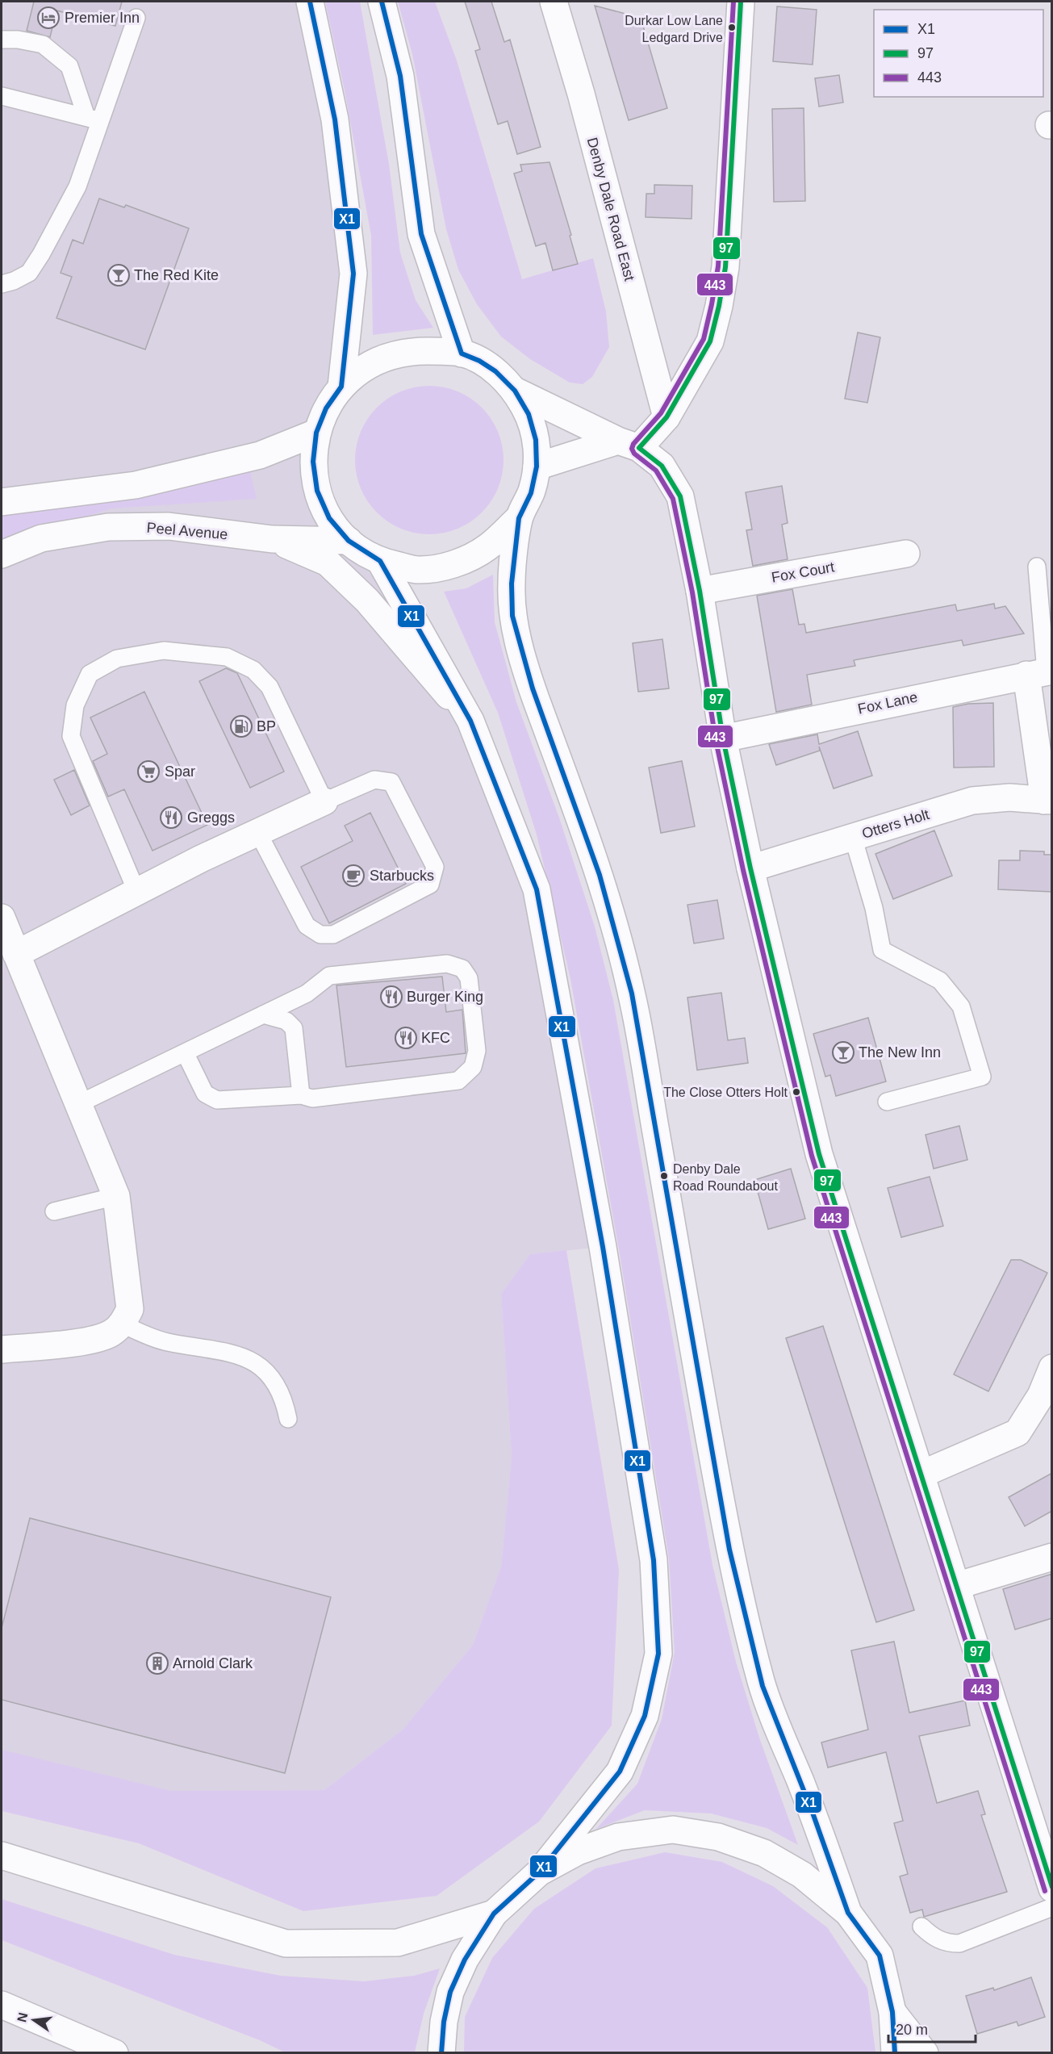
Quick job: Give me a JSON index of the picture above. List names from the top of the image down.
{
  "streets": {
    "main road": [
      "Denby Dale Road East",
      "Peel Avenue",
      "Fox Court",
      "Fox Lane",
      "Otters Holt"
    ]
  },
  "crossings": [
    ["Fox Lane", "Otters Holt"]
  ],
  "places": {
    "hotel": ["Premier Inn"],
    "other": ["Durkar Low Lane Ledgard Drive", "The Close Otters Holt", "Denby Dale Road Roundabout"],
    "bar": ["The Red Kite", "The New Inn"],
    "fuel station": ["BP"],
    "supermarket": ["Spar"],
    "restaurant": ["Greggs", "Burger King", "KFC"],
    "cafe": ["Starbucks"],
    "building": ["Arnold Clark"]
  },
  "lines": ["transit line X1", "transit line 97", "transit line 443"],
  "legend": ["X1", "97", "443"],
  "scale_bar": "20 m",
  "north": "left"
}
